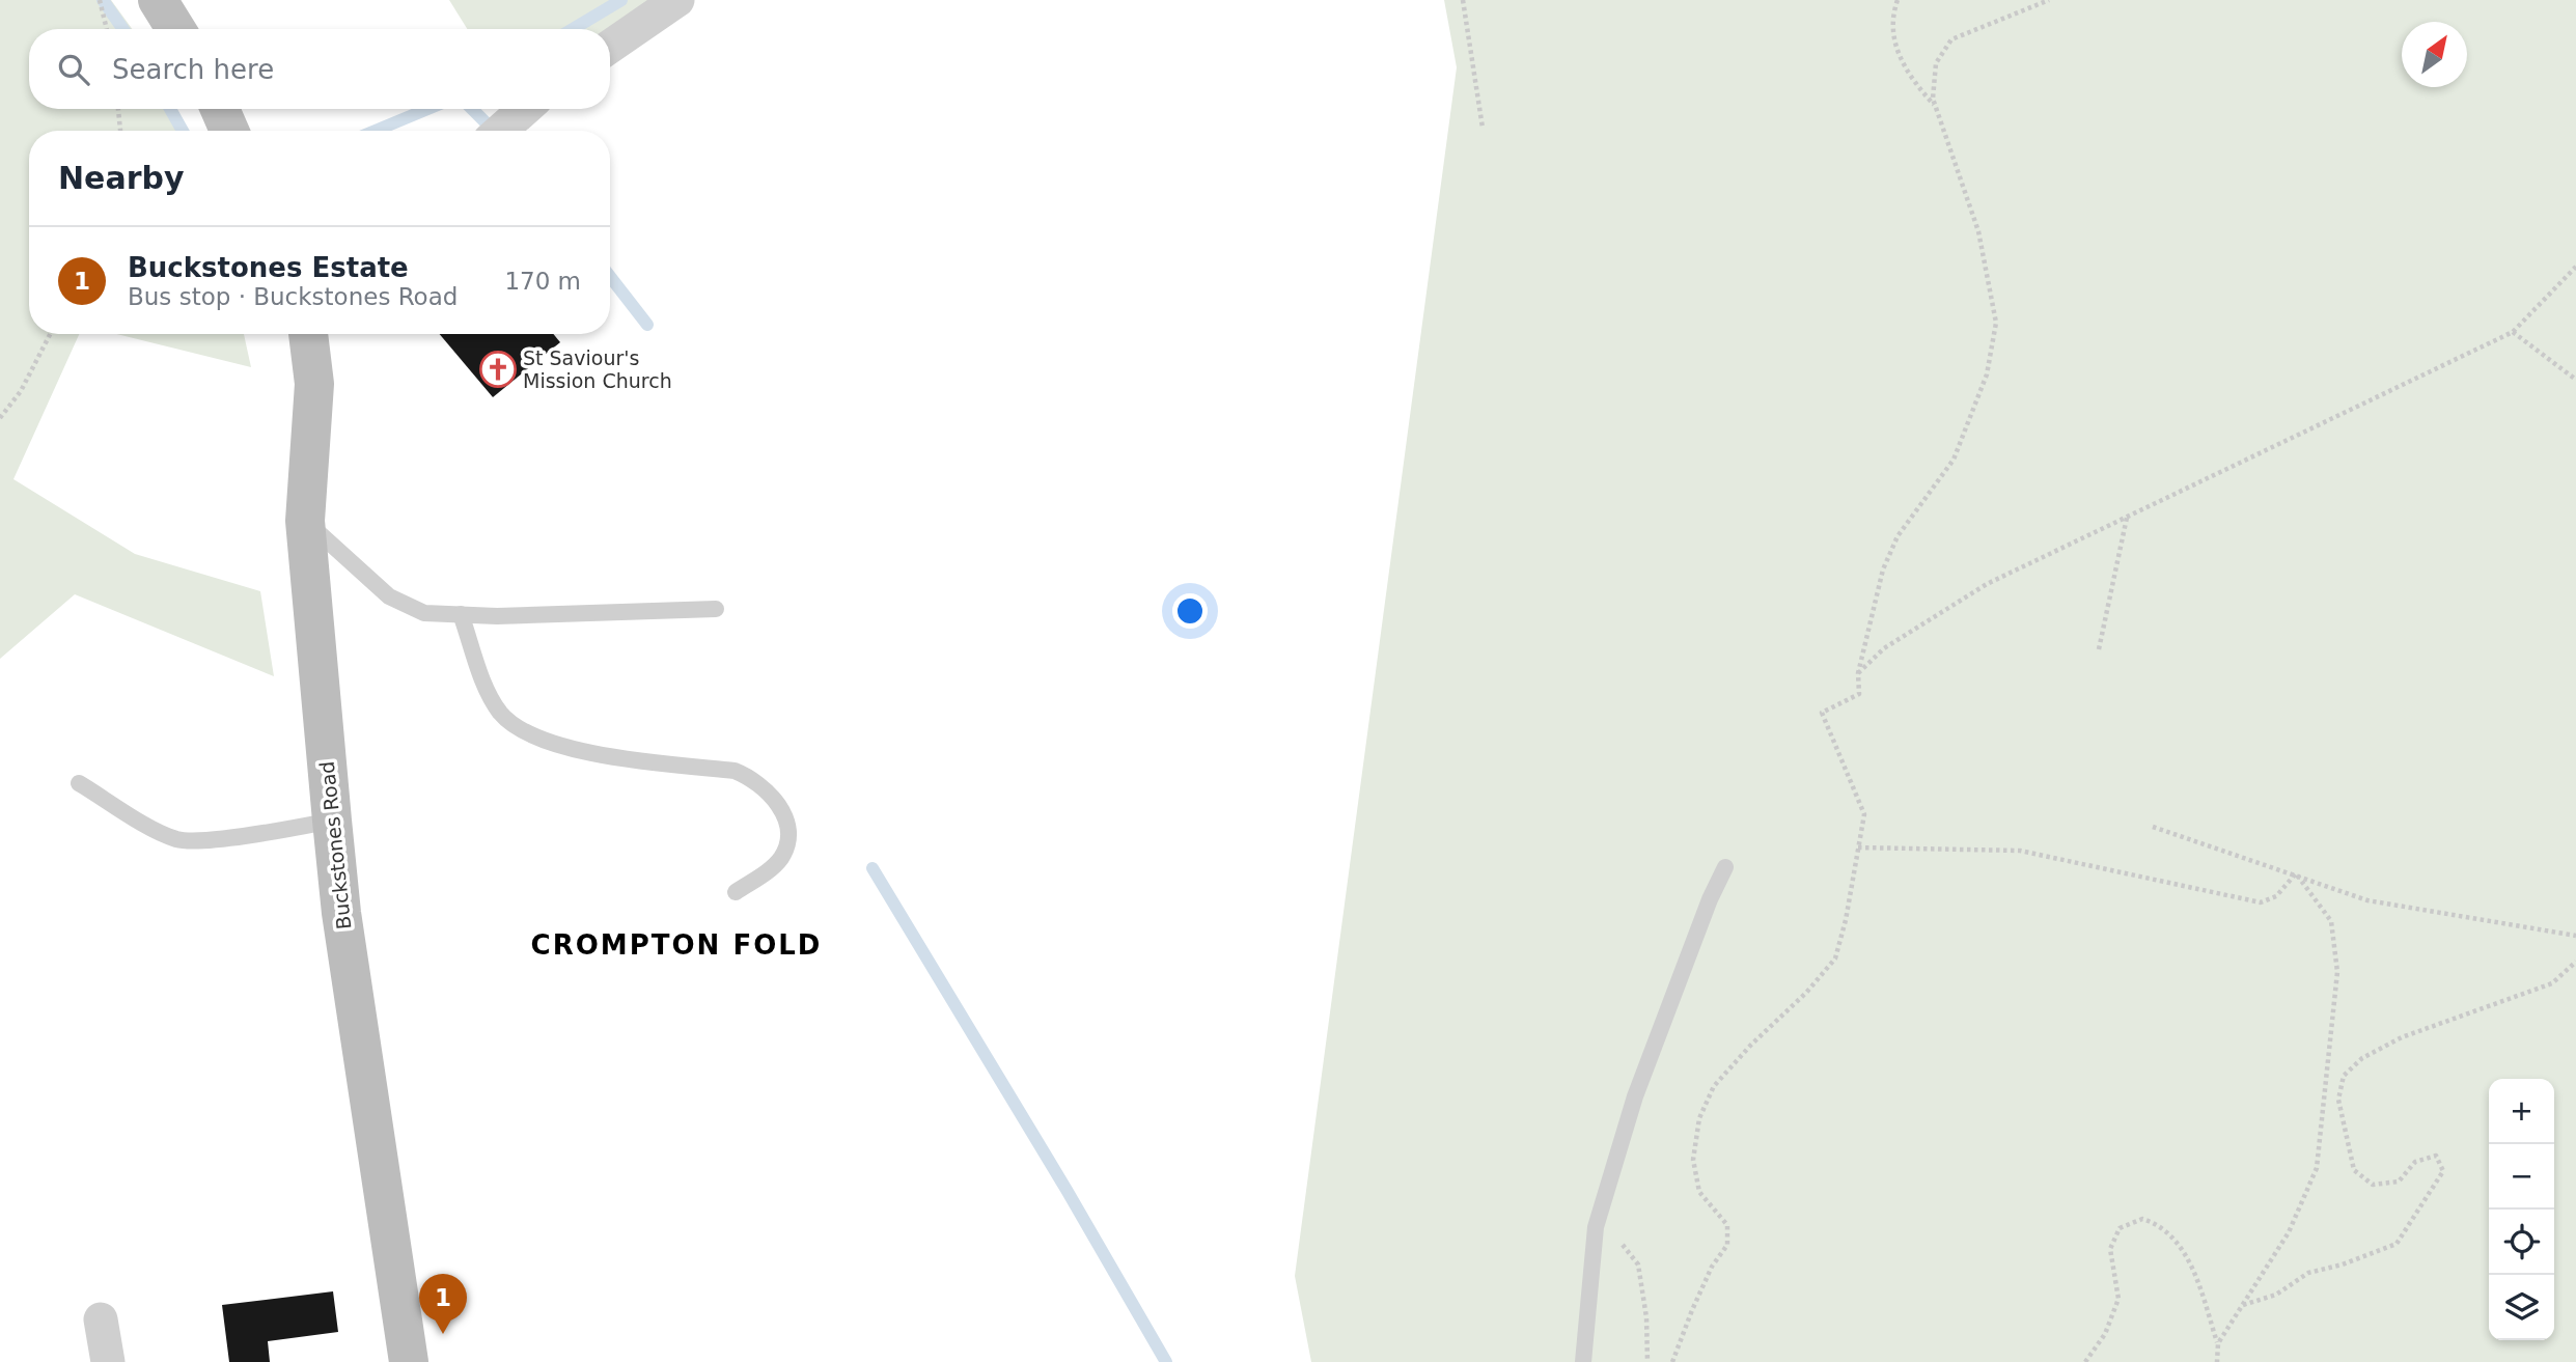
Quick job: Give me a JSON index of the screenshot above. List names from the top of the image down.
{
  "streets": {
    "main road": ["Buckstones Road"]
  },
  "districts": ["CROMPTON FOLD"],
  "places": {
    "church": ["St Saviour's Mission Church"]
  },
  "north": "top right",
  "page": {
    "search": "Search here",
    "heading": "Nearby",
    "list": [
      {
        "mark": "1",
        "name": "Buckstones Estate",
        "note": "Bus stop · Buckstones Road",
        "value": "170 m"
      }
    ],
    "map_buttons": ["+", "−"],
    "pins": "1"
  }
}
